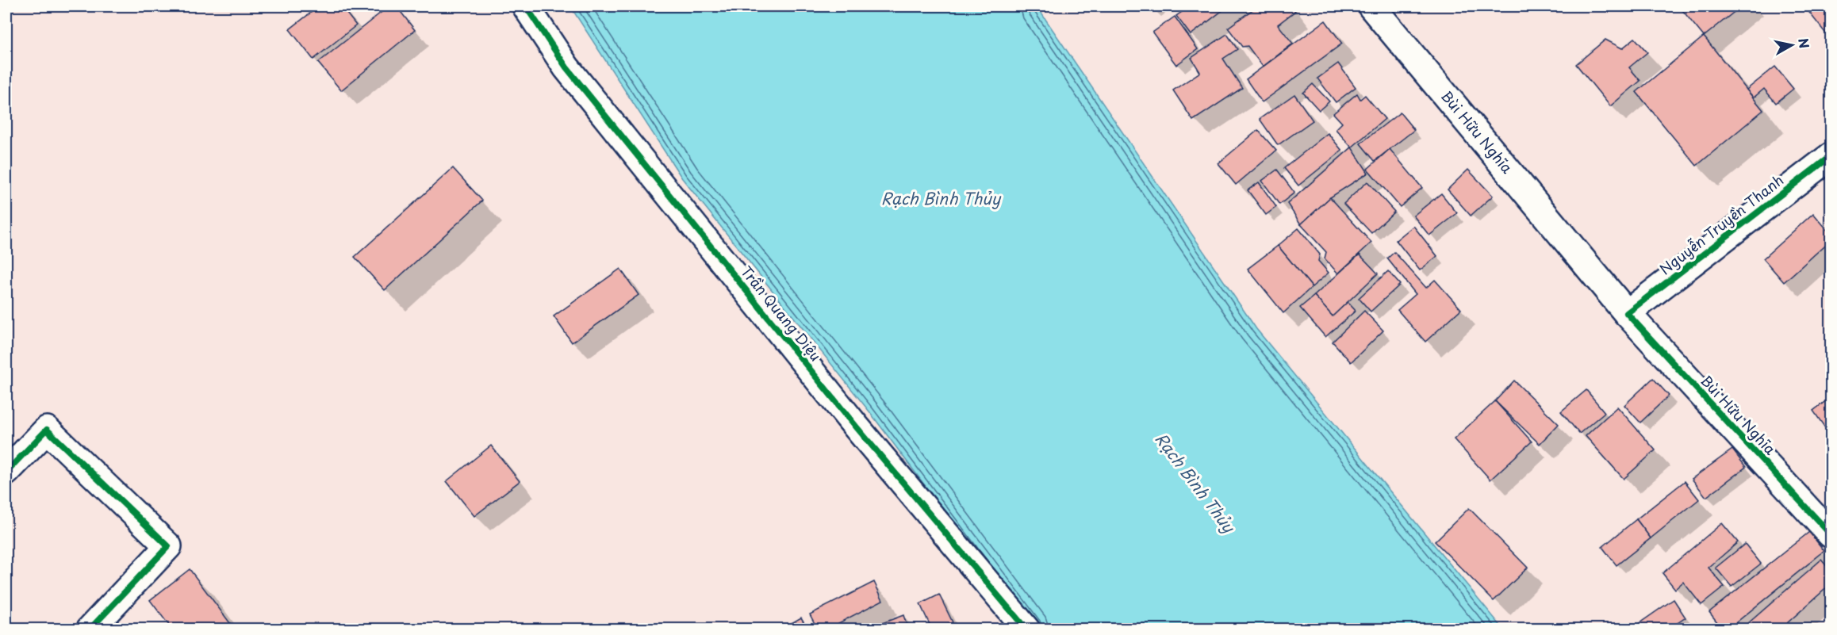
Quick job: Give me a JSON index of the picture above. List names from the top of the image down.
{
  "streets": {
    "street": ["Bùi Hữu Nghĩa", "Nguyễn Truyền Thanh", "Trần Quang Diệu"]
  },
  "crossings": [
    ["Bùi Hữu Nghĩa", "Nguyễn Truyền Thanh"]
  ],
  "water": ["Rạch Bình Thủy"],
  "north": "right"
}
